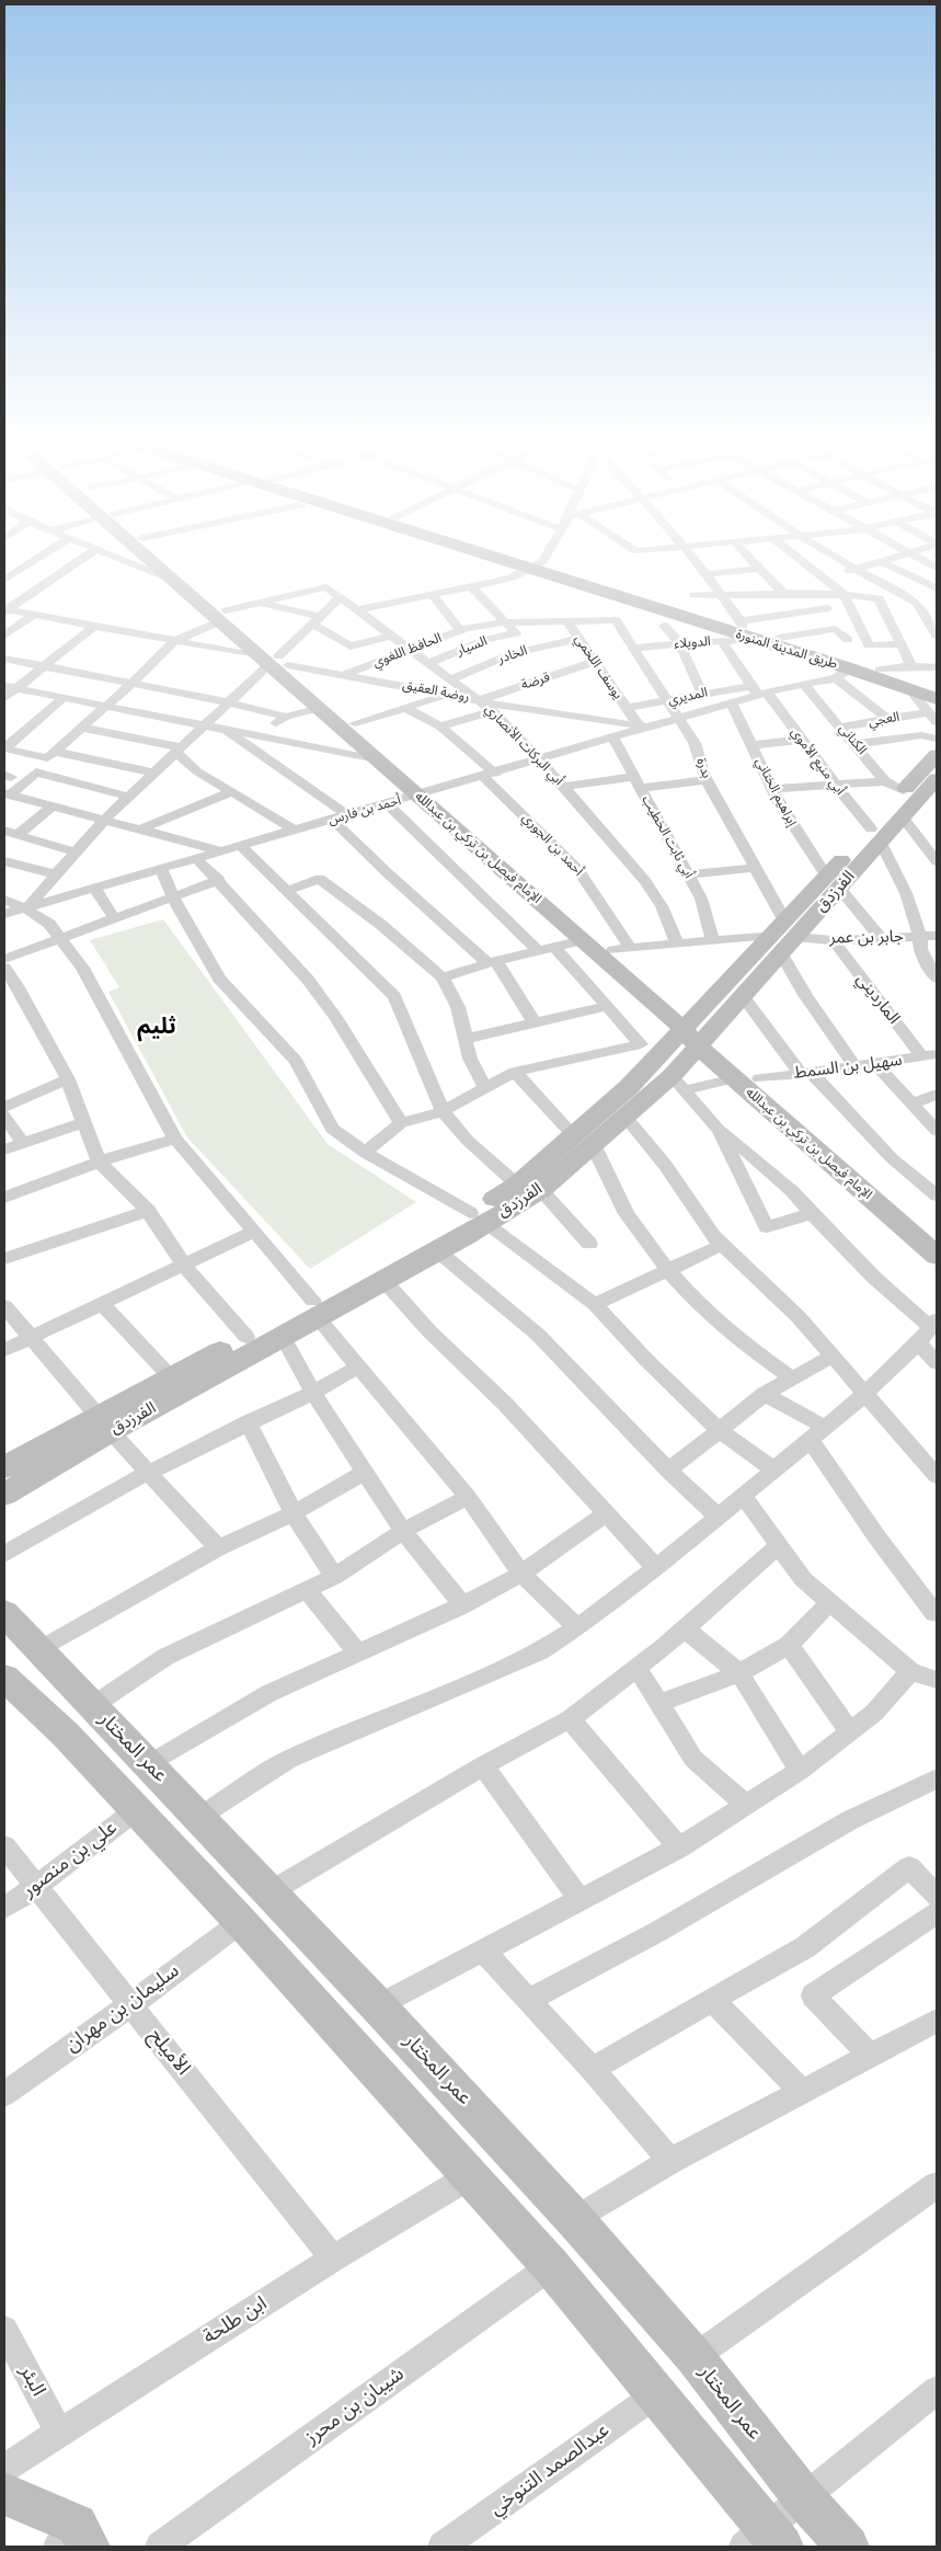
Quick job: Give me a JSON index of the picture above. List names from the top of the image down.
{
  "streets": {
    "main road": [
      "طريق المدينة المنورة",
      "الإمام فيصل بن تركي بن عبدالله",
      "الفرزدق",
      "عمر المختار"
    ],
    "street": [
      "الدويلاء",
      "السيار",
      "الحافظ اللغوي",
      "الخادر",
      "يوسف اللخمي",
      "قرضة",
      "روضة العقيق",
      "المديري",
      "العجي",
      "الكناني",
      "أبي البركات الأنصاري",
      "أبي منيع الأموي",
      "بدرة",
      "إبراهيم الختاني",
      "أحمد بن فارس",
      "أبي ثابت الخطيب",
      "أحمد بن الجوري",
      "جابر بن عمر",
      "المارديني",
      "سهيل بن السمط",
      "علي بن منصور",
      "سليمان بن مهران",
      "الأميلح",
      "ابن طلحة",
      "البئر",
      "شيبان بن محرز",
      "عبدالصمد التنوخي"
    ]
  },
  "crossings": [
    ["الدويلاء", "طريق المدينة المنورة"],
    ["الدويلاء", "أبي منيع الأموي"],
    ["الدويلاء", "بدرة"],
    ["السيار", "أبي البركات الأنصاري"],
    ["طريق المدينة المنورة", "العجي"],
    ["طريق المدينة المنورة", "أحمد بن فارس"],
    ["الحافظ اللغوي", "يوسف اللخمي"],
    ["الحافظ اللغوي", "روضة العقيق"],
    ["الحافظ اللغوي", "أبي البركات الأنصاري"],
    ["الخادر", "يوسف اللخمي"],
    ["الخادر", "أبي البركات الأنصاري"],
    ["يوسف اللخمي", "قرضة"],
    ["يوسف اللخمي", "روضة العقيق"],
    ["يوسف اللخمي", "المديري"],
    ["يوسف اللخمي", "بدرة"],
    ["يوسف اللخمي", "أحمد بن فارس"],
    ["قرضة", "روضة العقيق"],
    ["قرضة", "أبي البركات الأنصاري"],
    ["روضة العقيق", "أبي البركات الأنصاري"],
    ["روضة العقيق", "أحمد بن فارس"],
    ["روضة العقيق", "الإمام فيصل بن تركي بن عبدالله"],
    ["المديري", "أبي منيع الأموي"],
    ["المديري", "بدرة"],
    ["المديري", "أحمد بن فارس"],
    ["العجي", "الكناني"],
    ["الكناني", "أحمد بن فارس"],
    ["الكناني", "الفرزدق"],
    ["أبي البركات الأنصاري", "أحمد بن فارس"],
    ["أبي البركات الأنصاري", "جابر بن عمر"],
    ["أبي منيع الأموي", "أحمد بن فارس"],
    ["أبي منيع الأموي", "الفرزدق"],
    ["أبي منيع الأموي", "جابر بن عمر"],
    ["بدرة", "أحمد بن فارس"],
    ["بدرة", "الفرزدق"],
    ["بدرة", "جابر بن عمر"],
    ["بدرة", "سهيل بن السمط"],
    ["إبراهيم الختاني", "أحمد بن فارس"],
    ["إبراهيم الختاني", "الفرزدق"],
    ["أحمد بن فارس", "أبي ثابت الخطيب"],
    ["أحمد بن فارس", "أحمد بن الجوري"],
    ["أحمد بن فارس", "الإمام فيصل بن تركي بن عبدالله"],
    ["أبي ثابت الخطيب", "جابر بن عمر"],
    ["أحمد بن الجوري", "الإمام فيصل بن تركي بن عبدالله"],
    ["أحمد بن الجوري", "جابر بن عمر"],
    ["الإمام فيصل بن تركي بن عبدالله", "الفرزدق"],
    ["الإمام فيصل بن تركي بن عبدالله", "جابر بن عمر"],
    ["الإمام فيصل بن تركي بن عبدالله", "سهيل بن السمط"],
    ["الفرزدق", "جابر بن عمر"],
    ["جابر بن عمر", "المارديني"],
    ["المارديني", "سهيل بن السمط"],
    ["علي بن منصور", "الأميلح"],
    ["سليمان بن مهران", "الأميلح"],
    ["الأميلح", "ابن طلحة"],
    ["ابن طلحة", "البئر"]
  ],
  "districts": ["ثليم"]
}
